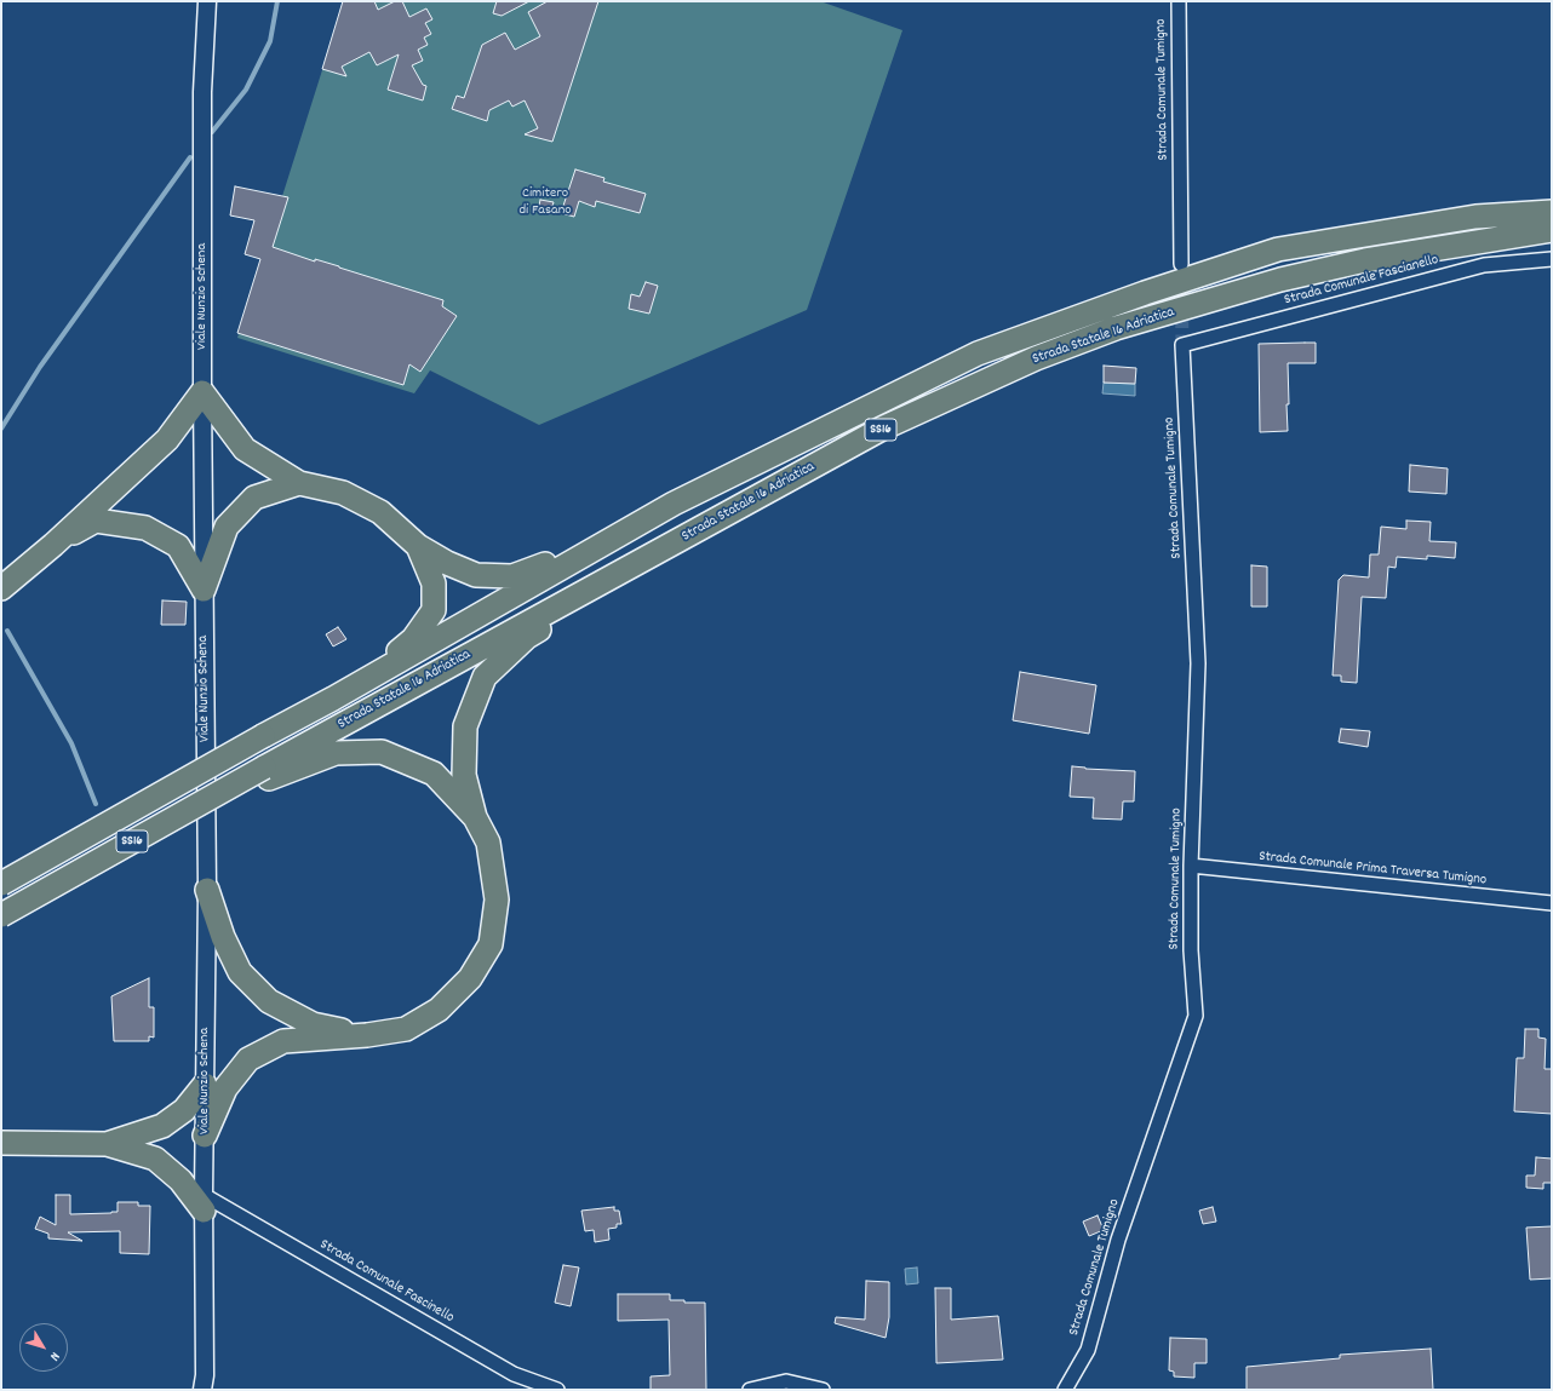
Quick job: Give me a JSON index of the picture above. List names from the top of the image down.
{
  "streets": {
    "highway": ["Strada Statale 16 Adriatica", "SS16"],
    "street": [
      "Strada Comunale Tumigno",
      "Strada Comunale Fascianello",
      "Viale Nunzio Schena",
      "Strada Comunale Prima Traversa Tumigno",
      "Strada Comunale Fascinello"
    ]
  },
  "crossings": [
    ["Strada Comunale Tumigno", "Strada Comunale Fascianello"],
    ["Strada Comunale Tumigno", "Strada Comunale Prima Traversa Tumigno"],
    ["Viale Nunzio Schena", "Strada Comunale Fascinello"]
  ],
  "parks": ["Cimitero di Fasano"],
  "north": "bottom right"
}
